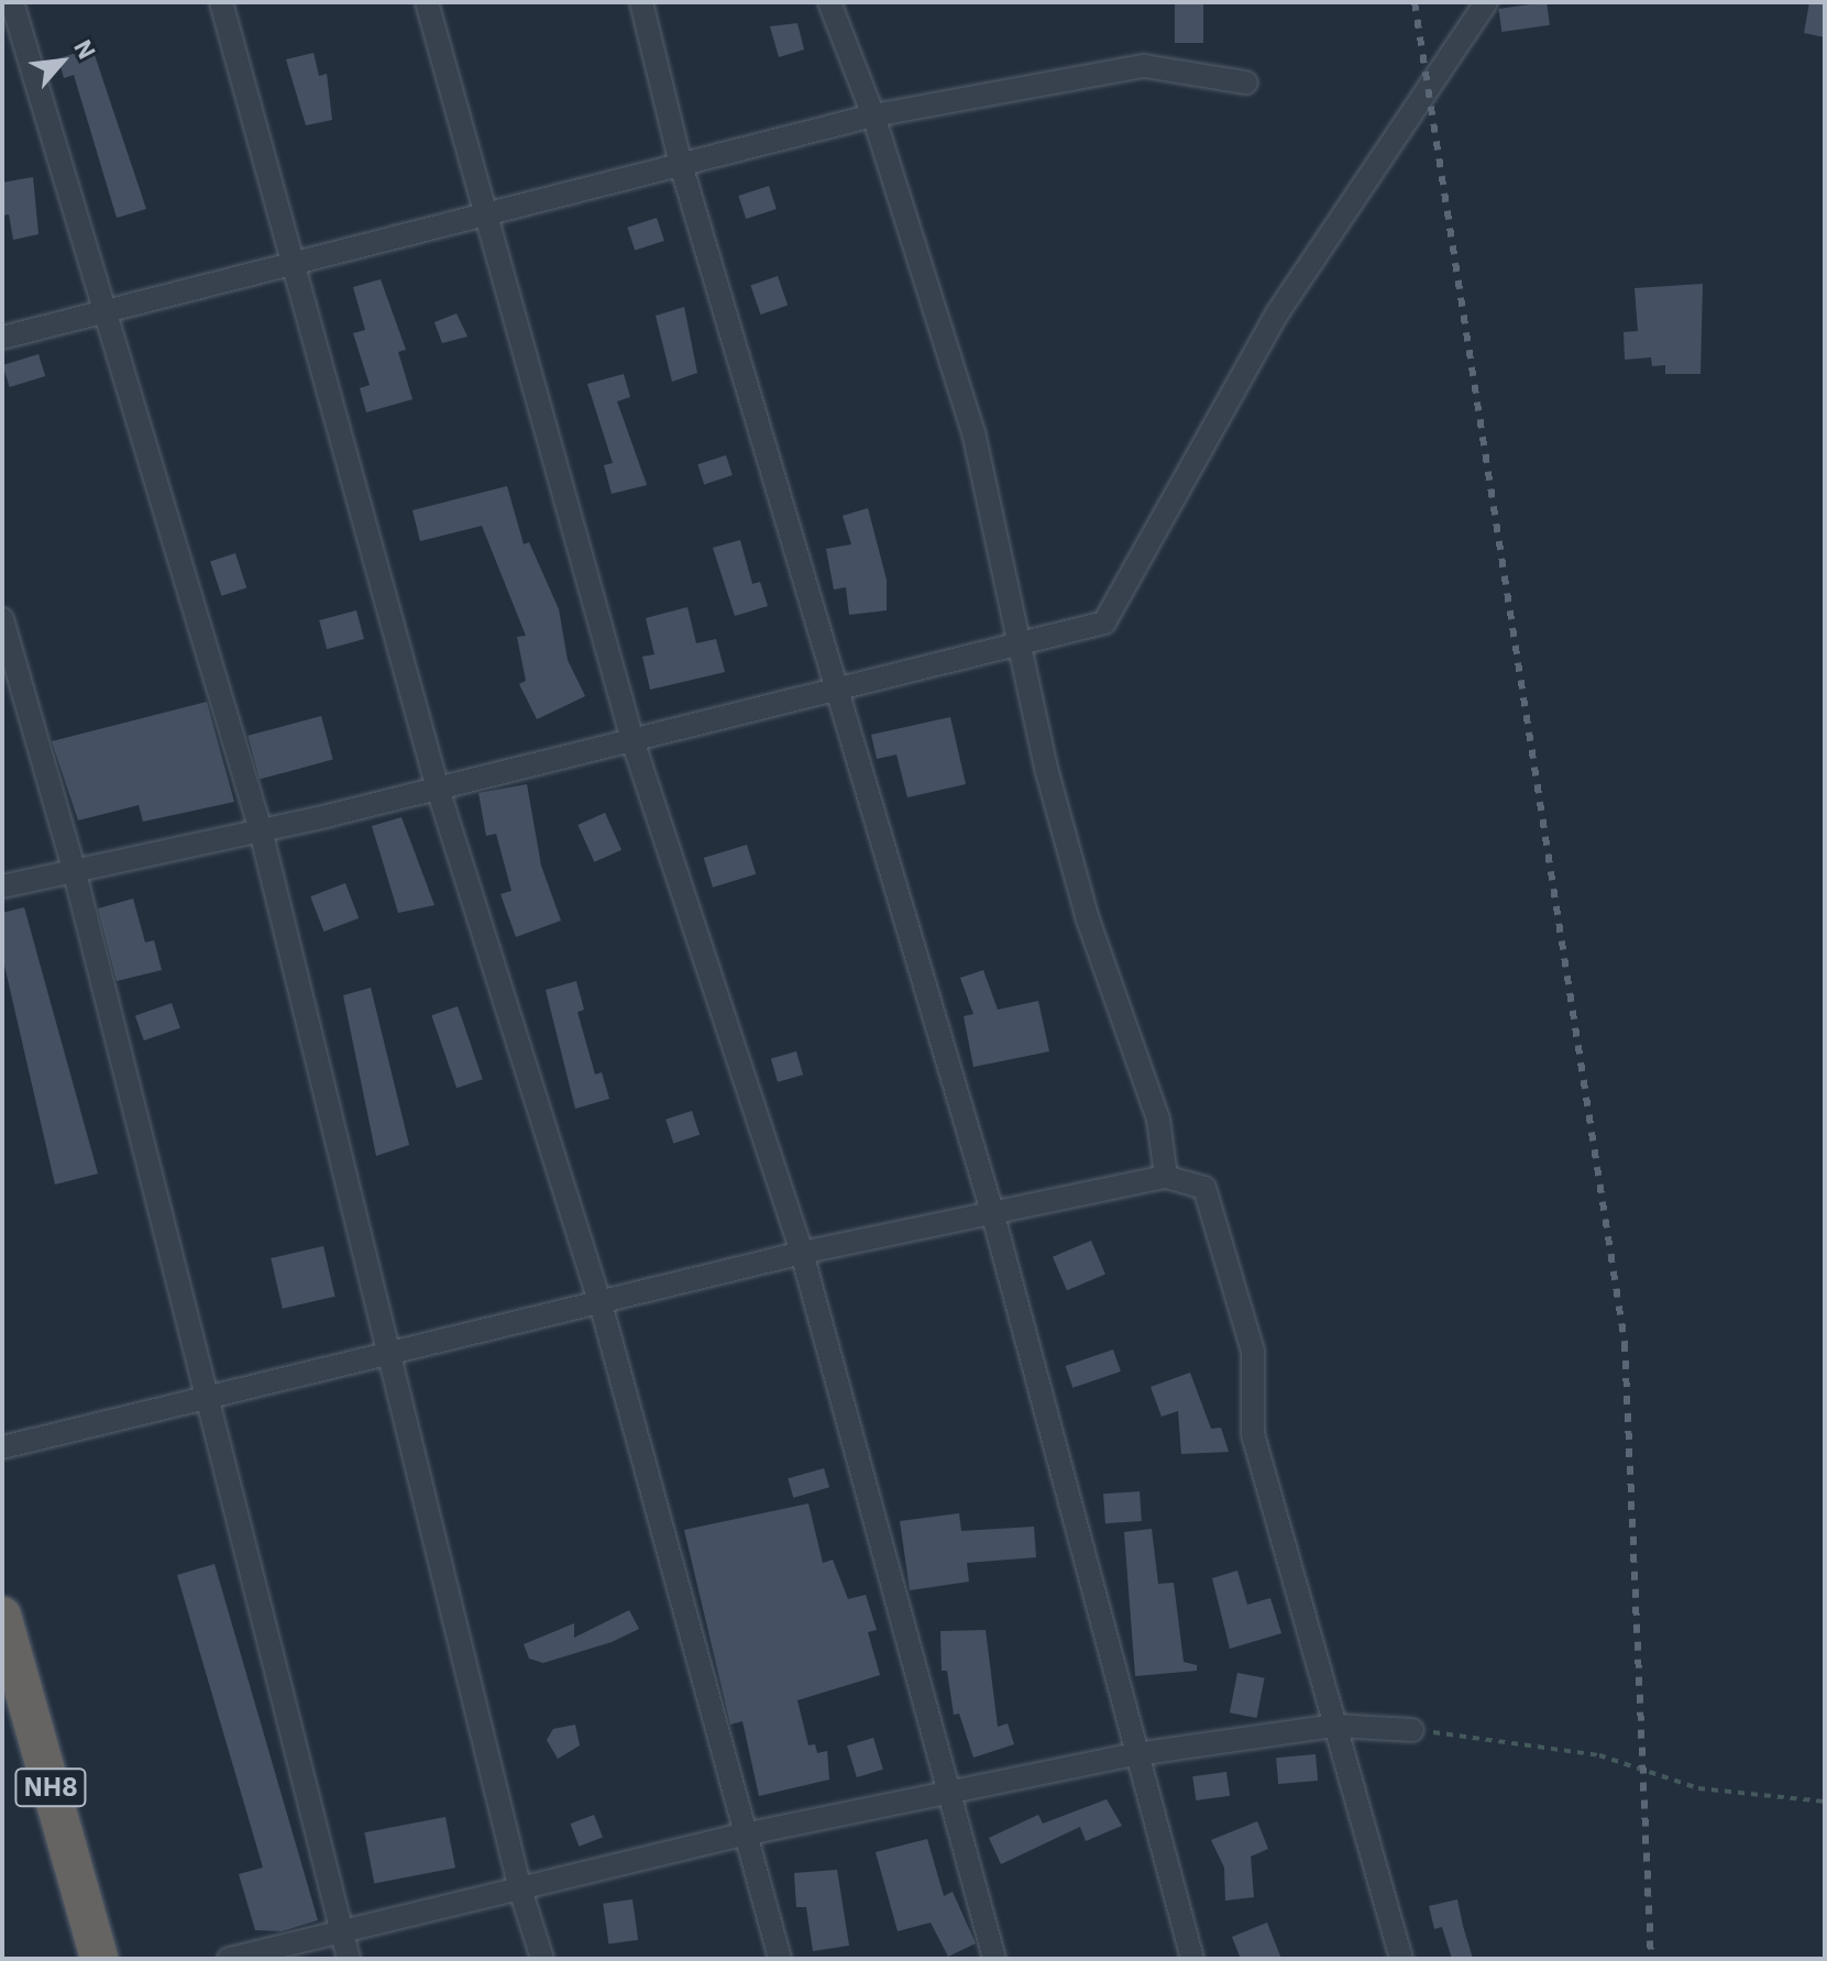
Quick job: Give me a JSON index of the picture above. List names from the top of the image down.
{
  "streets": {
    "highway": ["NH8"]
  },
  "north": "top right"
}
